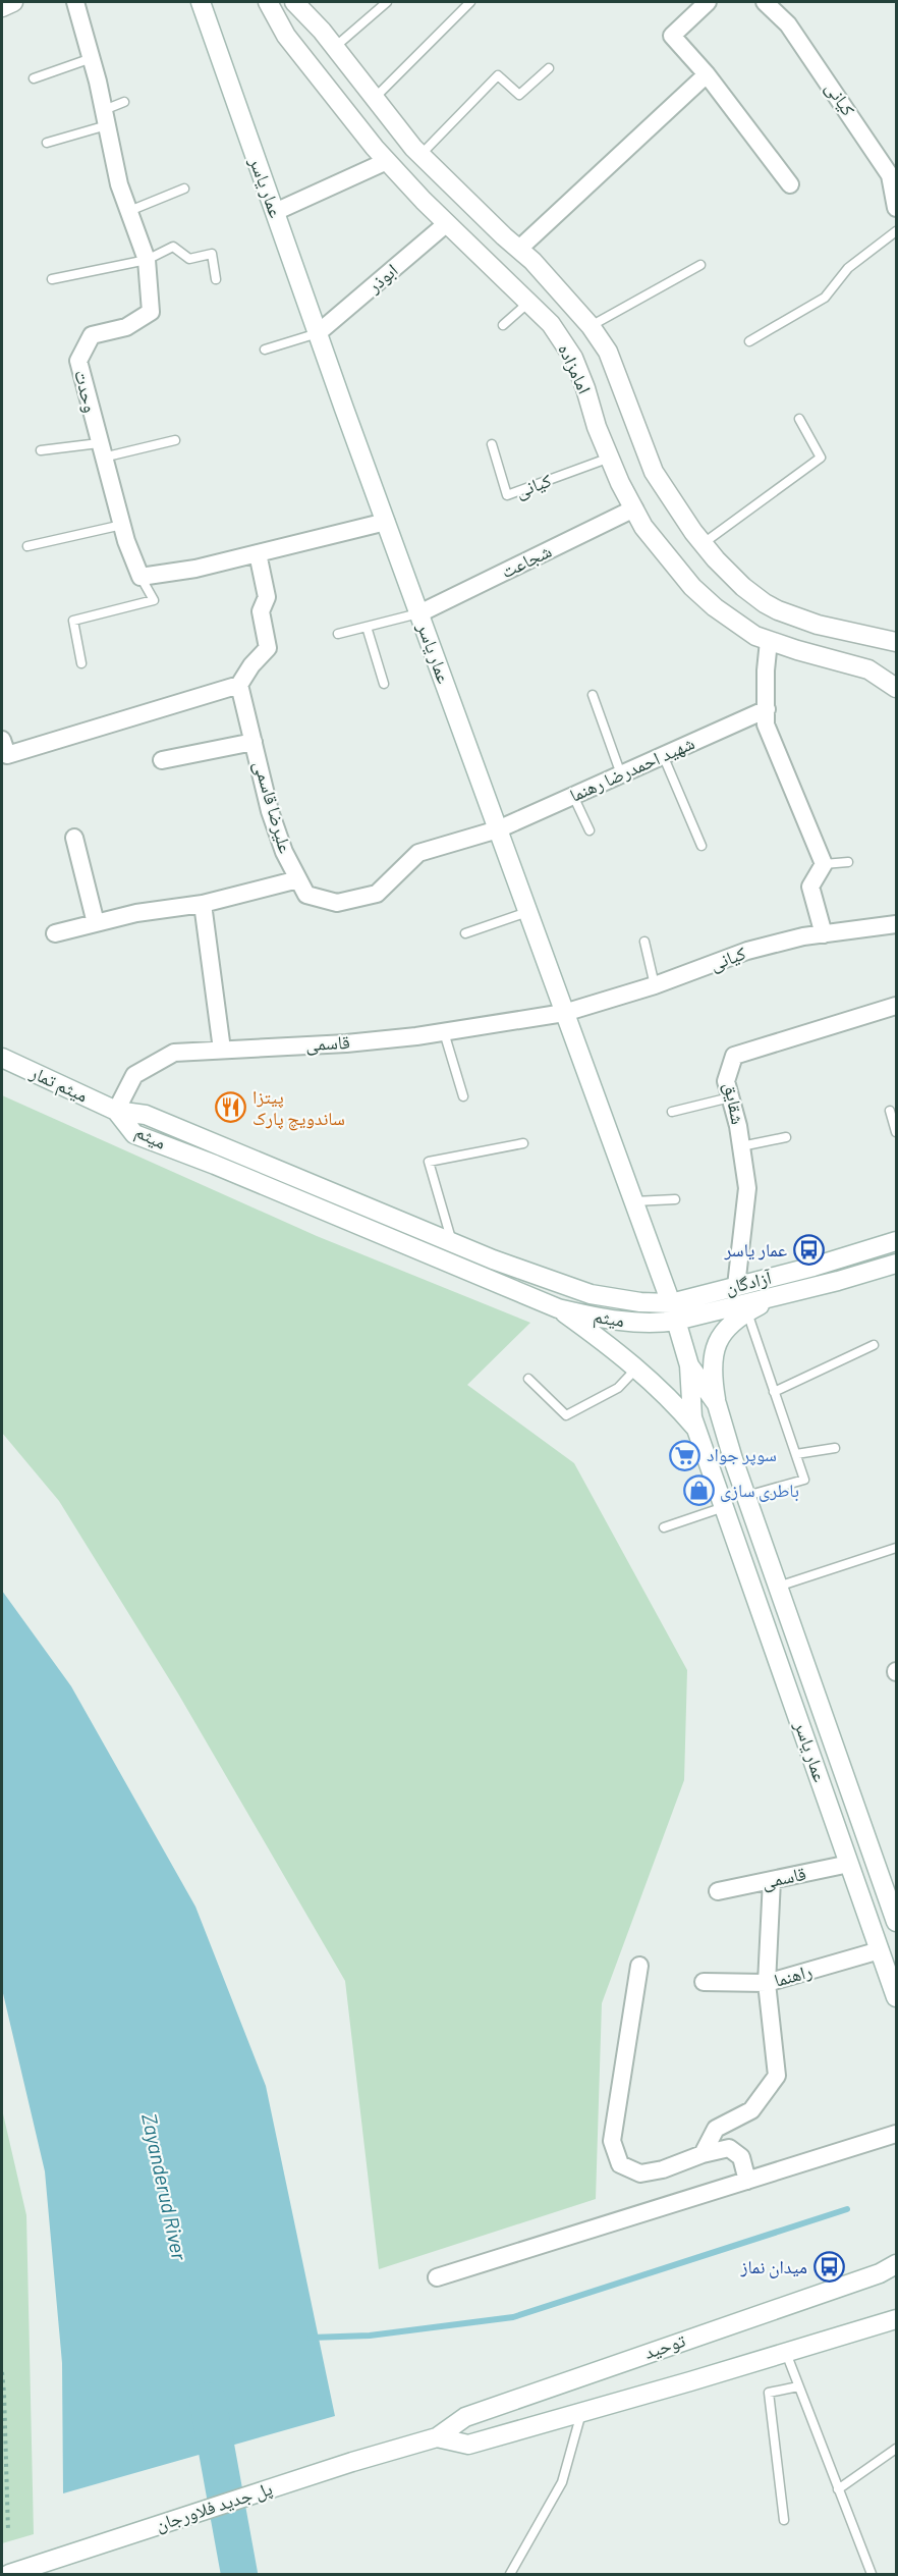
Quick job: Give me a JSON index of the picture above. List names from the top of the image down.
{
  "streets": {
    "main road": [
      "عمار یاسر",
      "امامزاده",
      "میثم تمار",
      "میثم",
      "آزادگان",
      "توحید",
      "پل جدید فلاورجان"
    ],
    "street": [
      "کیانی",
      "ابوذر",
      "وحدت",
      "شجاعت",
      "شهید احمدرضا رهنما",
      "علیرضا قاسمی",
      "قاسمی",
      "شقایق",
      "راهنما"
    ]
  },
  "crossings": [
    ["کیانی", "عمار یاسر"],
    ["کیانی", "امامزاده"],
    ["کیانی", "قاسمی"],
    ["عمار یاسر", "ابوذر"],
    ["عمار یاسر", "شجاعت"],
    ["عمار یاسر", "شهید احمدرضا رهنما"],
    ["عمار یاسر", "علیرضا قاسمی"],
    ["عمار یاسر", "قاسمی"],
    ["عمار یاسر", "میثم"],
    ["عمار یاسر", "آزادگان"],
    ["عمار یاسر", "راهنما"],
    ["ابوذر", "امامزاده"],
    ["امامزاده", "شجاعت"],
    ["شهید احمدرضا رهنما", "علیرضا قاسمی"],
    ["قاسمی", "میثم تمار"],
    ["قاسمی", "میثم"],
    ["میثم تمار", "میثم"],
    ["شقایق", "آزادگان"],
    ["میثم", "آزادگان"],
    ["توحید", "پل جدید فلاورجان"]
  ],
  "water": ["Zayanderud River"],
  "places": {
    "restaurant": ["پیتزا ساندویچ پارک"],
    "bus stop": ["عمار یاسر", "میدان نماز"],
    "supermarket": ["سوپر جواد"],
    "shop": ["باطری سازی"]
  }
}
